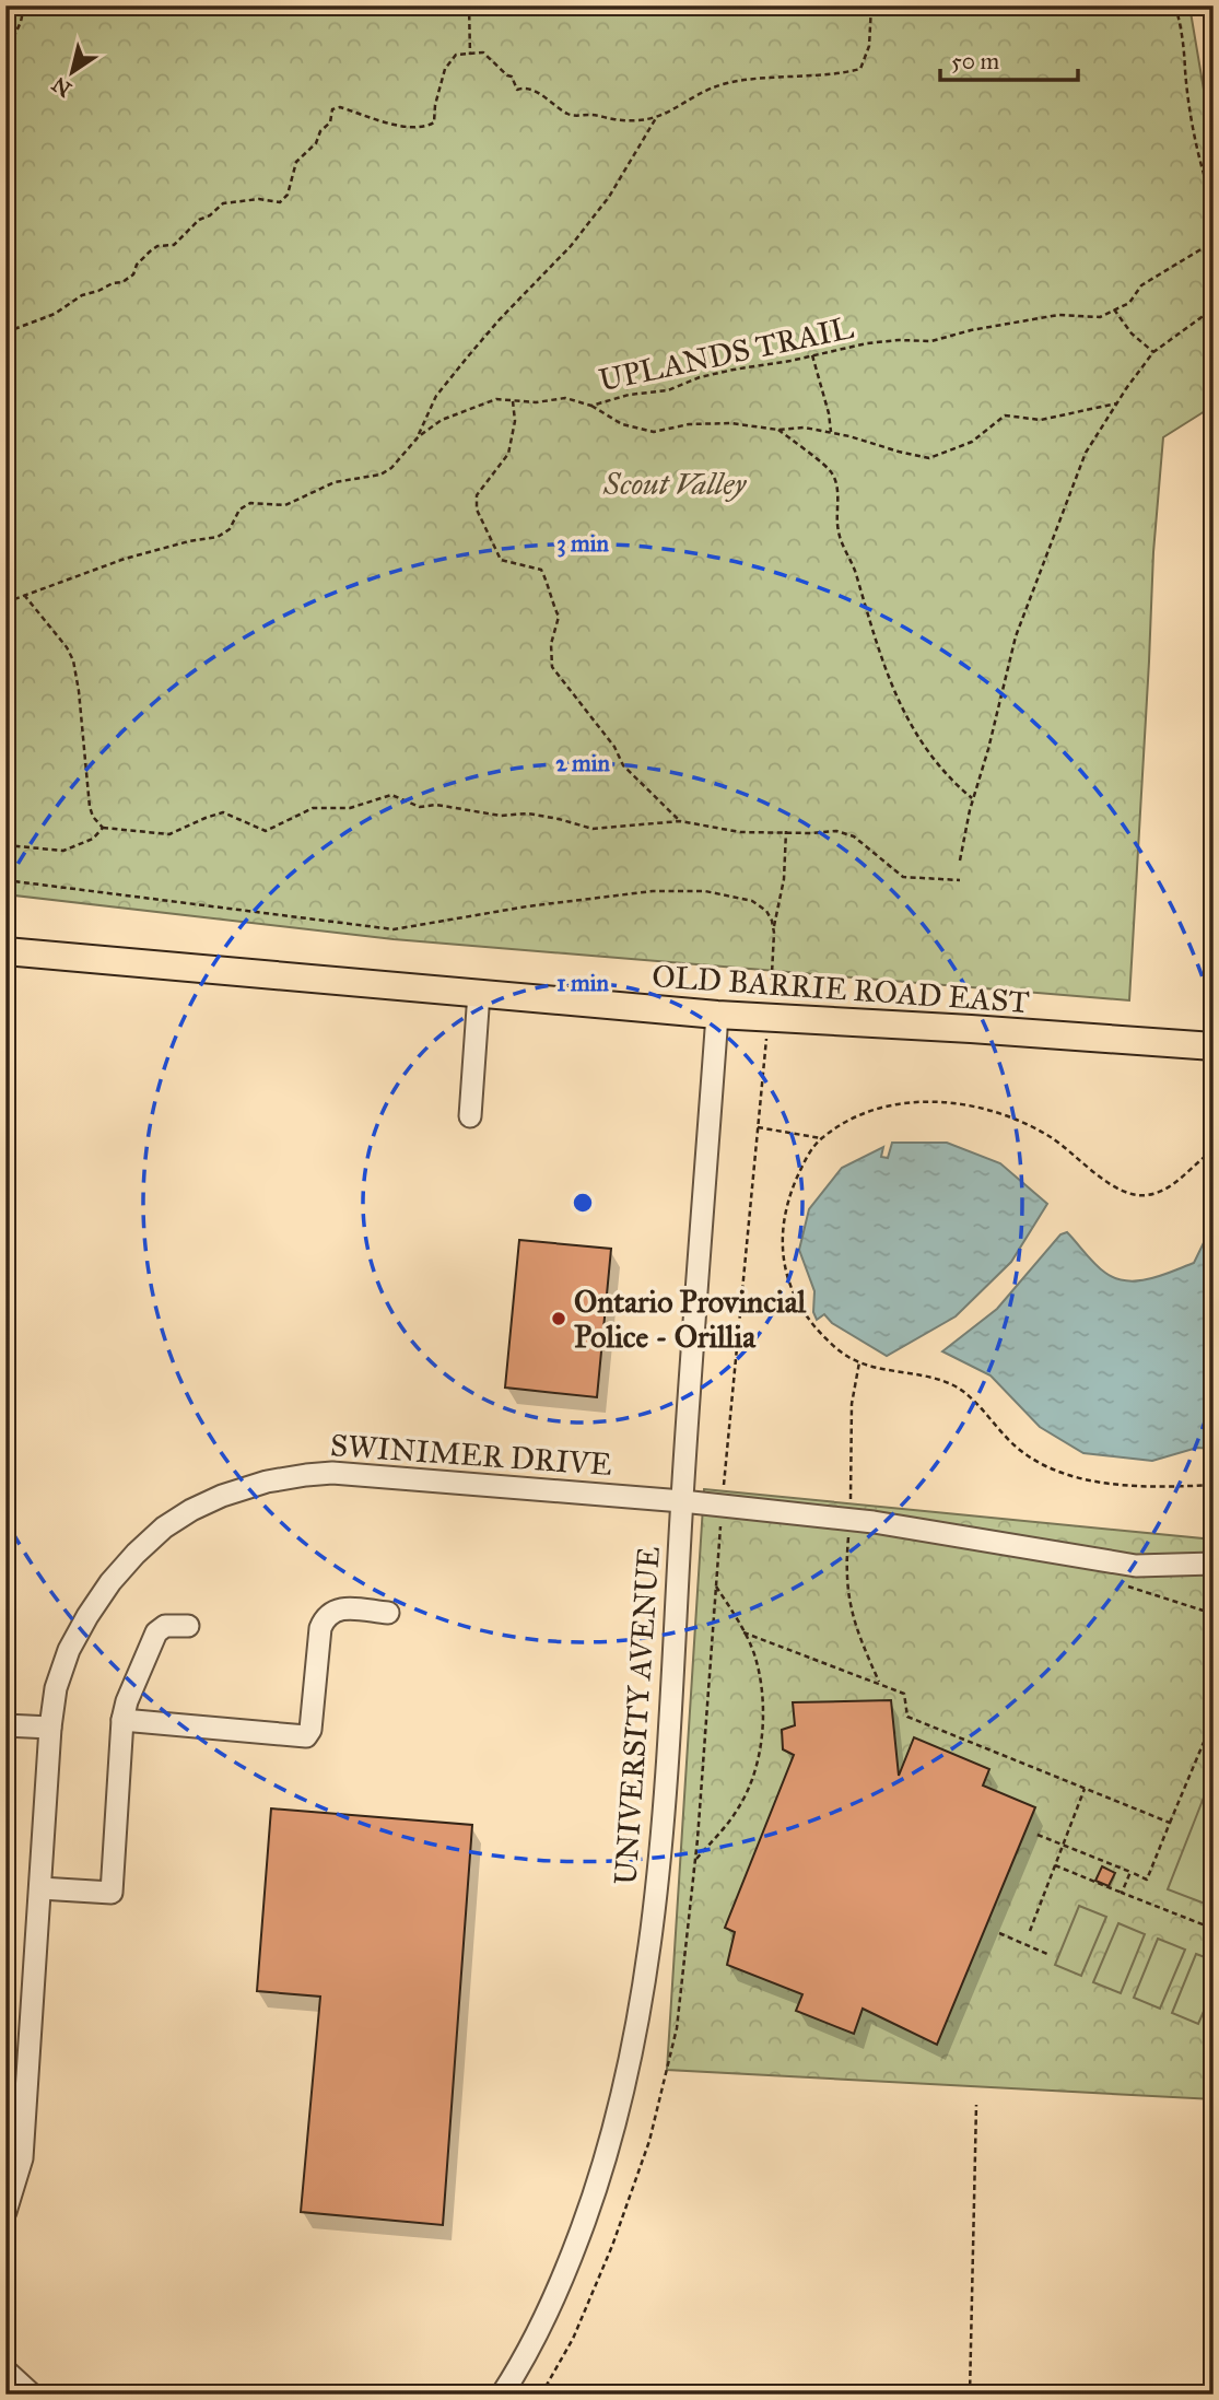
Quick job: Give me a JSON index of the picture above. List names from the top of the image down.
{
  "streets": {
    "main road": ["OLD BARRIE ROAD EAST"],
    "street": ["SWINIMER DRIVE", "UNIVERSITY AVENUE"],
    "path": ["UPLANDS TRAIL"]
  },
  "crossings": [
    ["OLD BARRIE ROAD EAST", "UNIVERSITY AVENUE"],
    ["SWINIMER DRIVE", "UNIVERSITY AVENUE"]
  ],
  "parks": ["Scout Valley"],
  "places": ["Ontario Provincial Police - Orillia"],
  "scale_bar": "50 m",
  "north": "bottom left",
  "rings": ["3 min", "2 min", "1 min"]
}
